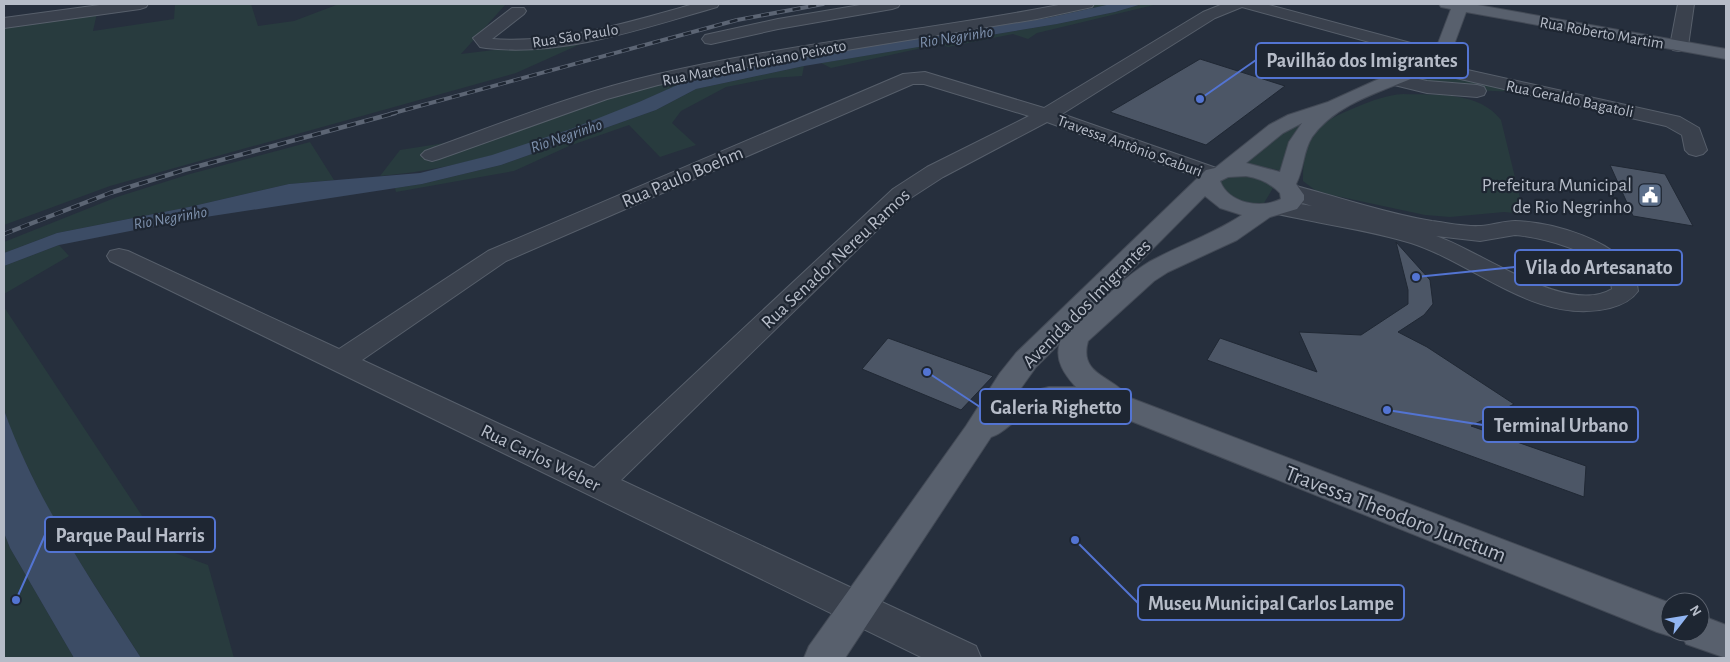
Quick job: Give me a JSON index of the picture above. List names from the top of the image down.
{
  "streets": {
    "main road": ["Rua Roberto Martim", "Avenida dos Imigrantes", "Travessa Theodoro Junctum"],
    "street": [
      "Rua São Paulo",
      "Rua Marechal Floriano Peixoto",
      "Rua Geraldo Bagatoli",
      "Travessa Antônio Scaburi",
      "Rua Paulo Boehm",
      "Rua Senador Nereu Ramos",
      "Rua Carlos Weber"
    ]
  },
  "crossings": [
    ["Rua Geraldo Bagatoli", "Avenida dos Imigrantes"],
    ["Travessa Antônio Scaburi", "Rua Paulo Boehm"],
    ["Travessa Antônio Scaburi", "Rua Senador Nereu Ramos"],
    ["Travessa Antônio Scaburi", "Avenida dos Imigrantes"],
    ["Rua Paulo Boehm", "Rua Senador Nereu Ramos"],
    ["Rua Paulo Boehm", "Rua Carlos Weber"],
    ["Rua Senador Nereu Ramos", "Rua Carlos Weber"],
    ["Avenida dos Imigrantes", "Rua Carlos Weber"],
    ["Avenida dos Imigrantes", "Travessa Theodoro Junctum"]
  ],
  "water": ["Rio Negrinho"],
  "places": {
    "other": [
      "Pavilhão dos Imigrantes",
      "Vila do Artesanato",
      "Galeria Righetto",
      "Terminal Urbano",
      "Museu Municipal Carlos Lampe",
      "Parque Paul Harris"
    ],
    "public building": ["Prefeitura Municipal de Rio Negrinho"]
  },
  "north": "top right"
}
